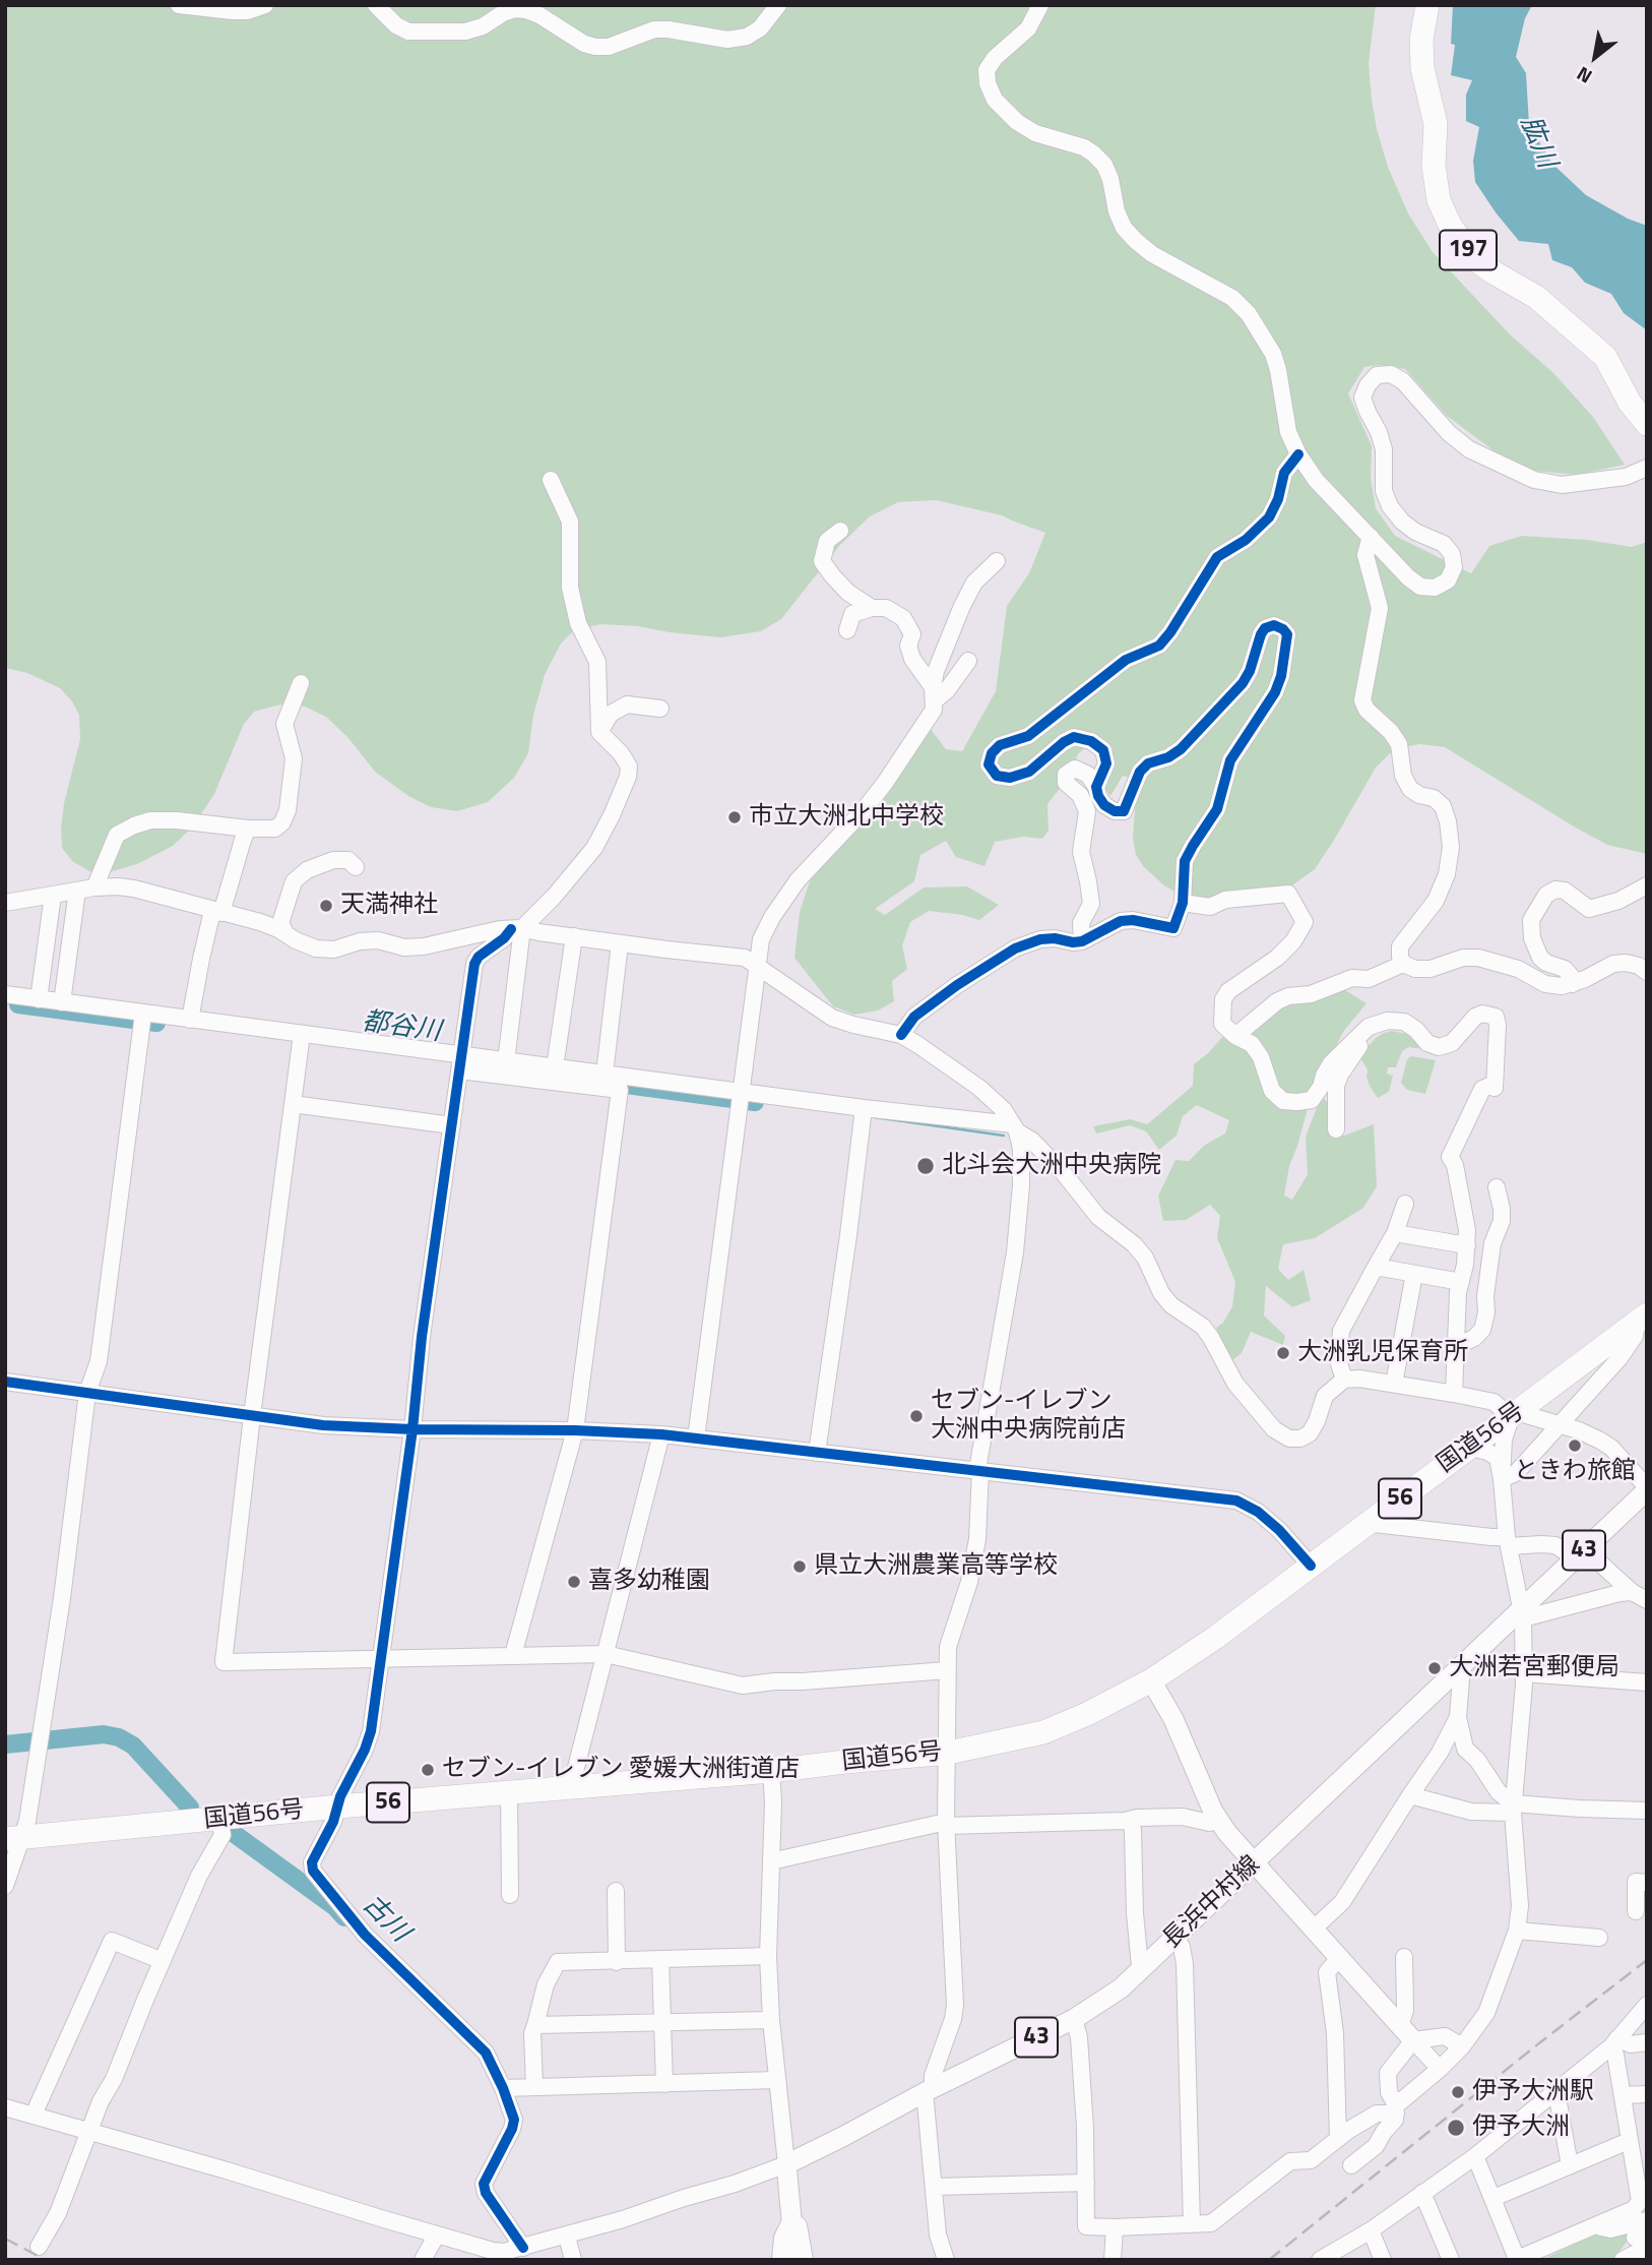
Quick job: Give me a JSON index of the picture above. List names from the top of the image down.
{
  "streets": {
    "highway": ["197", "国道56号", "56"],
    "main road": ["43", "長浜中村線"]
  },
  "water": ["肱川", "都谷川", "古川"],
  "places": [
    "市立大洲北中学校",
    "天満神社",
    "北斗会大洲中央病院",
    "大洲乳児保育所",
    "セブン-イレブン 大洲中央病院前店",
    "ときわ旅館",
    "県立大洲農業高等学校",
    "喜多幼稚園",
    "大洲若宮郵便局",
    "セブン-イレブン 愛媛大洲街道店",
    "伊予大洲駅",
    "伊予大洲"
  ],
  "north": "bottom left"
}
